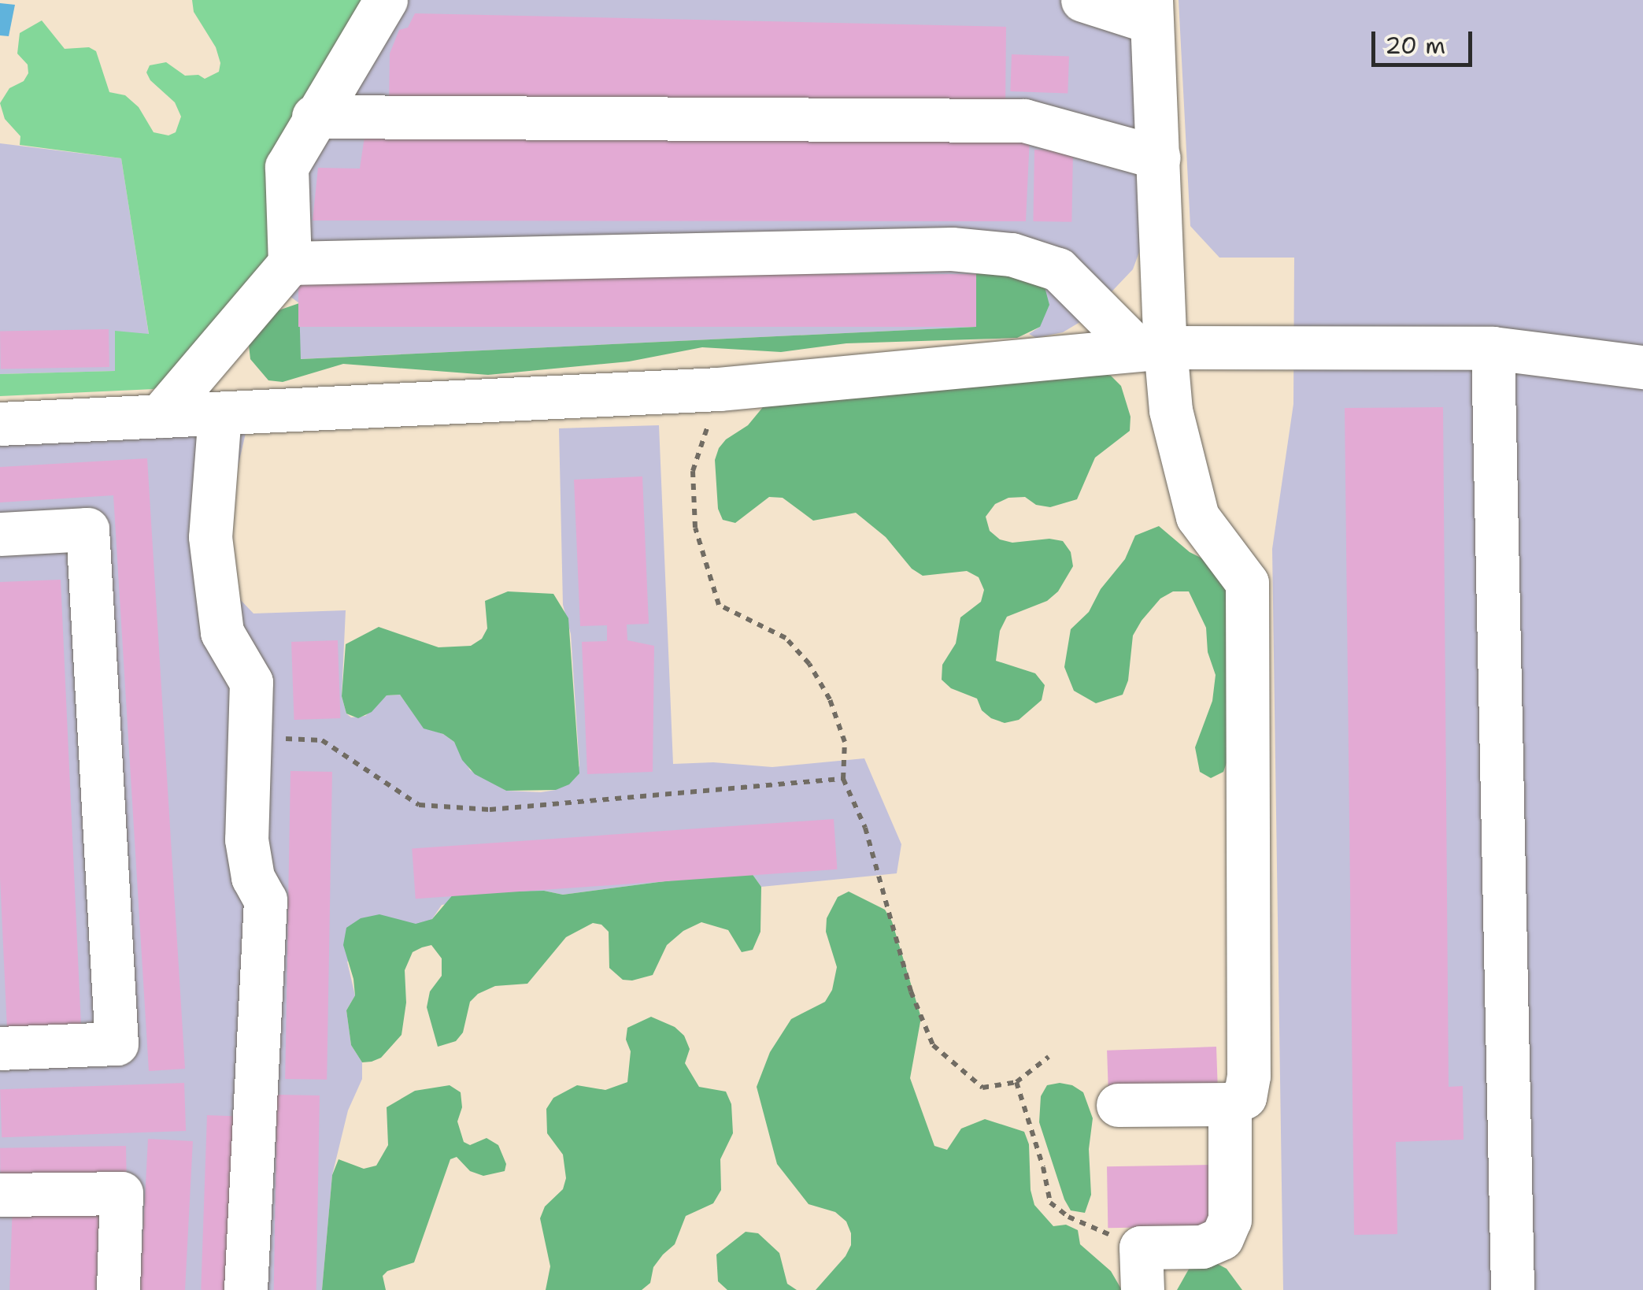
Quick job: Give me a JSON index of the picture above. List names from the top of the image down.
{
  "scale_bar": "20 m"
}
